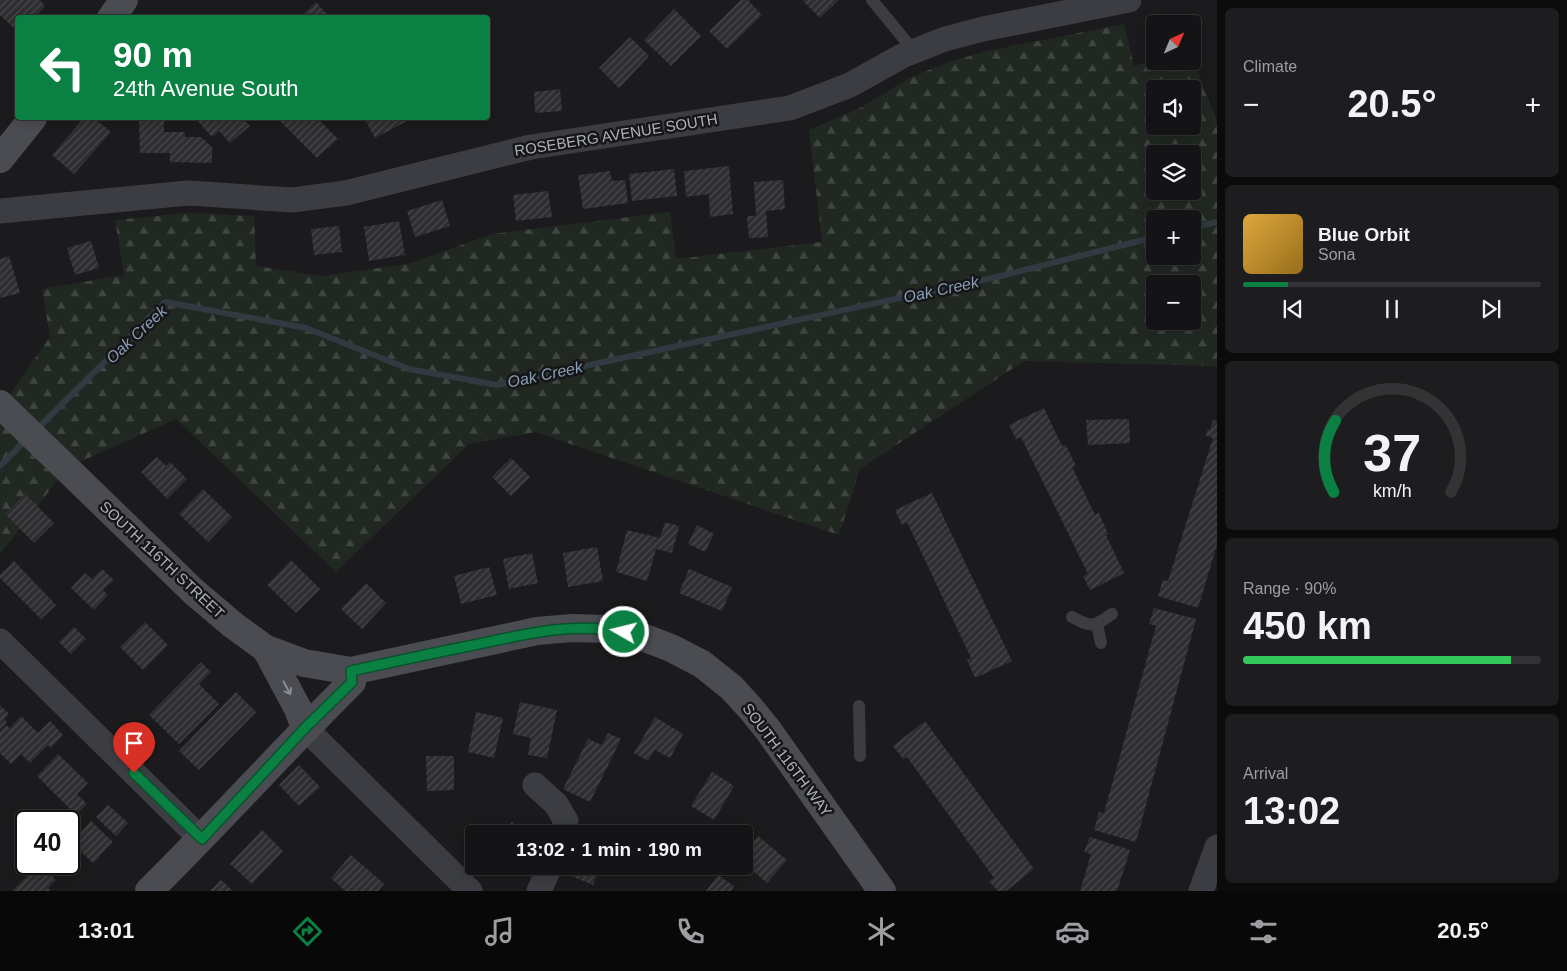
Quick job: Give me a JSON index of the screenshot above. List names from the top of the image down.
{
  "streets": {
    "street": ["ROSEBERG AVENUE SOUTH", "SOUTH 116TH STREET", "SOUTH 116TH WAY"]
  },
  "crossings": [
    ["SOUTH 116TH STREET", "SOUTH 116TH WAY"]
  ],
  "water": ["Oak Creek"],
  "north": "top right",
  "page": {
    "tile": [
      "Climate",
      ["Range · 90%", "450 km"],
      ["Arrival", "13:02"]
    ],
    "map_buttons": ["+", "−"],
    "turn": ["90 m", "24th Avenue South"],
    "heat": ["−", "20.5°", "+"],
    "song": ["Blue Orbit", "Sona"],
    "limit": "40",
    "trip": "13:02 · 1 min · 190 m",
    "tabs": ["13:01", "20.5°"],
    "gauge": ["37", "km/h"]
  }
}
